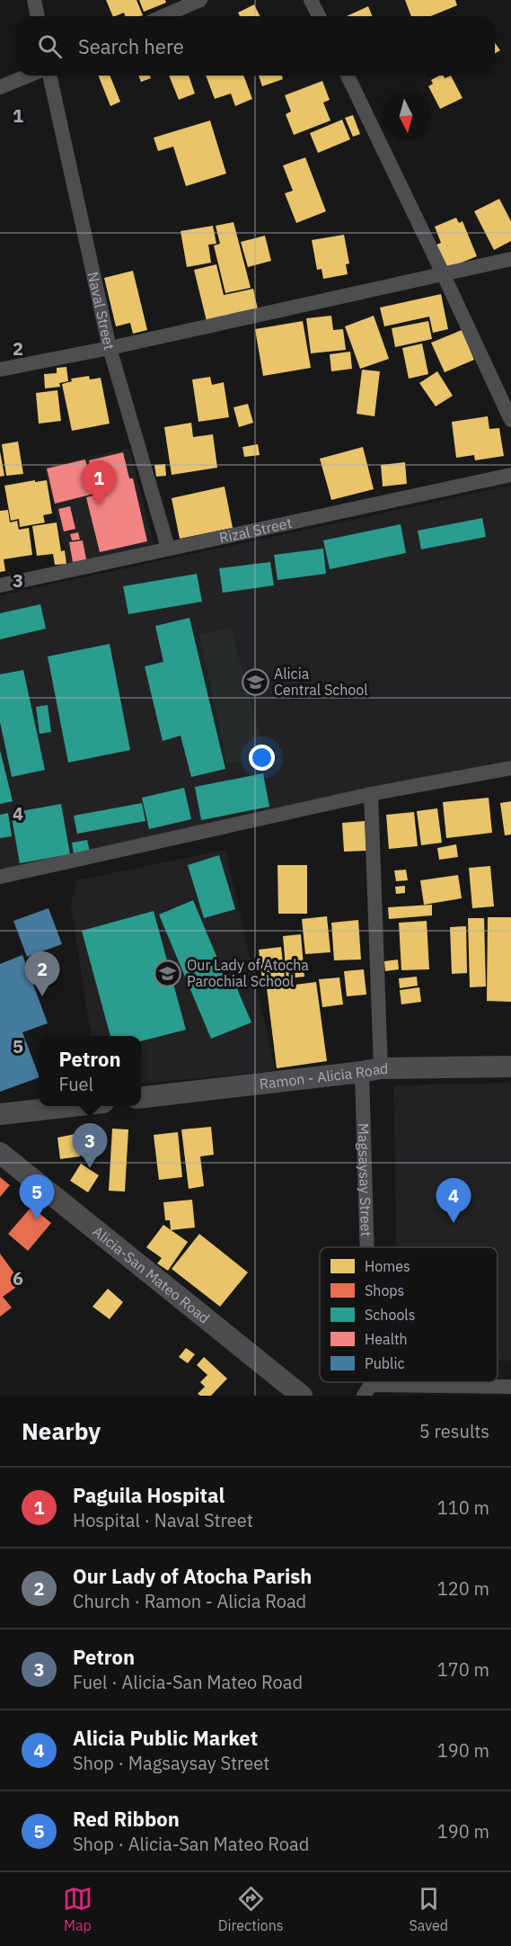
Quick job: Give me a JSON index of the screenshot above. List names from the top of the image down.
{
  "streets": {
    "main road": ["Ramon - Alicia Road", "Alicia-San Mateo Road"],
    "street": ["Naval Street", "Rizal Street", "Magsaysay Street"]
  },
  "crossings": [
    ["Naval Street", "Rizal Street"],
    ["Ramon - Alicia Road", "Magsaysay Street"]
  ],
  "places": {
    "school or university": ["Alicia Central School", "Our Lady of Atocha Parochial School"]
  },
  "legend": [
    "Homes",
    "Shops",
    "Schools",
    "Health",
    "Public"
  ],
  "north": "bottom",
  "page": {
    "search": "Search here",
    "pins": [
      "1",
      "2",
      "3",
      "5",
      "4"
    ],
    "popup": ["Petron", "Fuel"],
    "heading": ["Nearby", "5 results"],
    "list": [
      {
        "mark": "1",
        "name": "Paguila Hospital",
        "note": "Hospital · Naval Street",
        "value": "110 m"
      },
      {
        "mark": "2",
        "name": "Our Lady of Atocha Parish",
        "note": "Church · Ramon - Alicia Road",
        "value": "120 m"
      },
      {
        "mark": "3",
        "name": "Petron",
        "note": "Fuel · Alicia-San Mateo Road",
        "value": "170 m"
      },
      {
        "mark": "4",
        "name": "Alicia Public Market",
        "note": "Shop · Magsaysay Street",
        "value": "190 m"
      },
      {
        "mark": "5",
        "name": "Red Ribbon",
        "note": "Shop · Alicia-San Mateo Road",
        "value": "190 m"
      }
    ],
    "nav": ["Map", "Directions", "Saved"]
  },
  "grid": {
    "rows": [
      "1",
      "2",
      "3",
      "4",
      "5",
      "6"
    ]
  }
}
